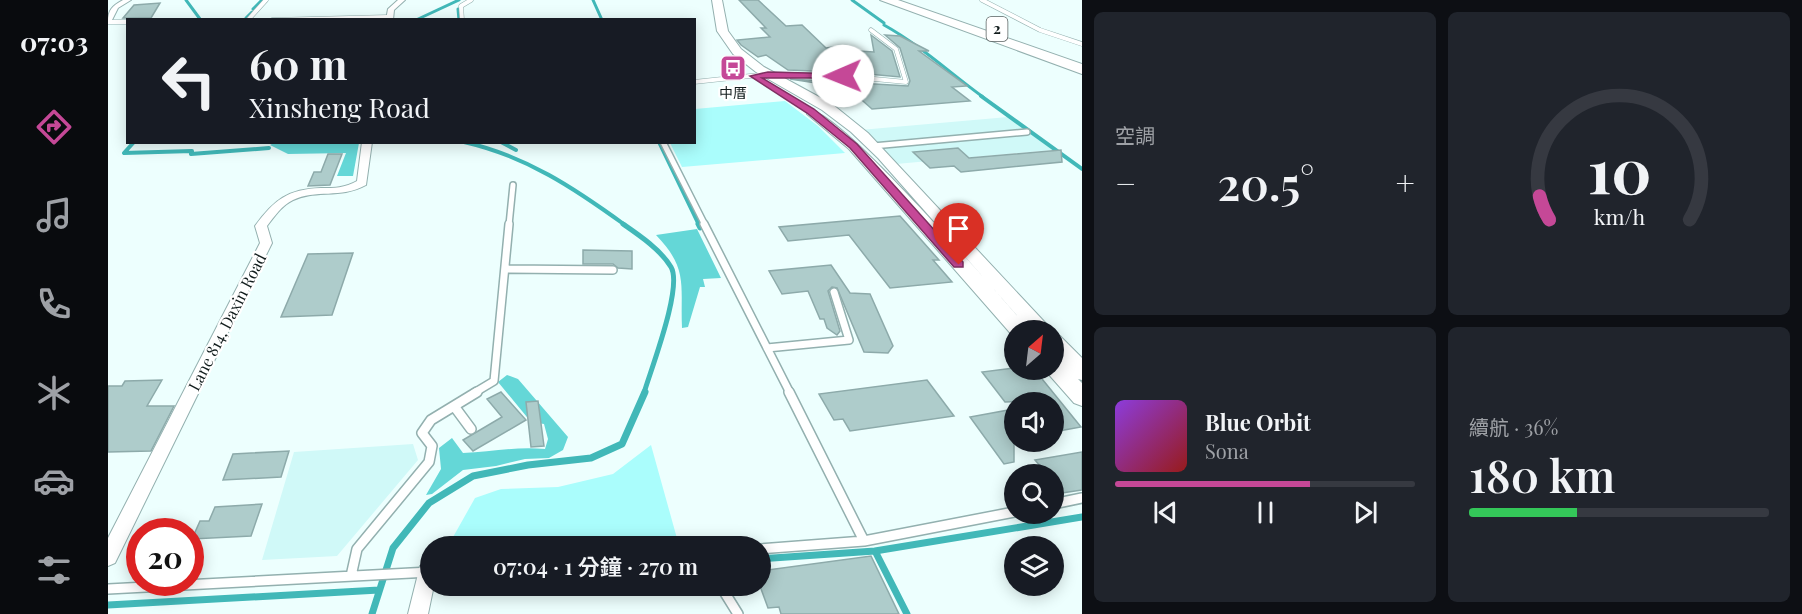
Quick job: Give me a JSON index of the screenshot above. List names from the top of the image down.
{
  "streets": {
    "highway": ["2"],
    "street": ["Lane 814, Daxin Road"]
  },
  "places": {
    "bus stop": ["中厝"]
  },
  "north": "top right",
  "page": {
    "tabs": "07:03",
    "tile": [
      "空調",
      ["續航 · 36%", "180 km"]
    ],
    "turn": ["60 m", "Xinsheng Road"],
    "heat": ["−", "20.5°", "+"],
    "song": ["Blue Orbit", "Sona"],
    "limit": "20",
    "trip": "07:04 · 1 分鐘 · 270 m",
    "gauge": ["10", "km/h"]
  }
}
